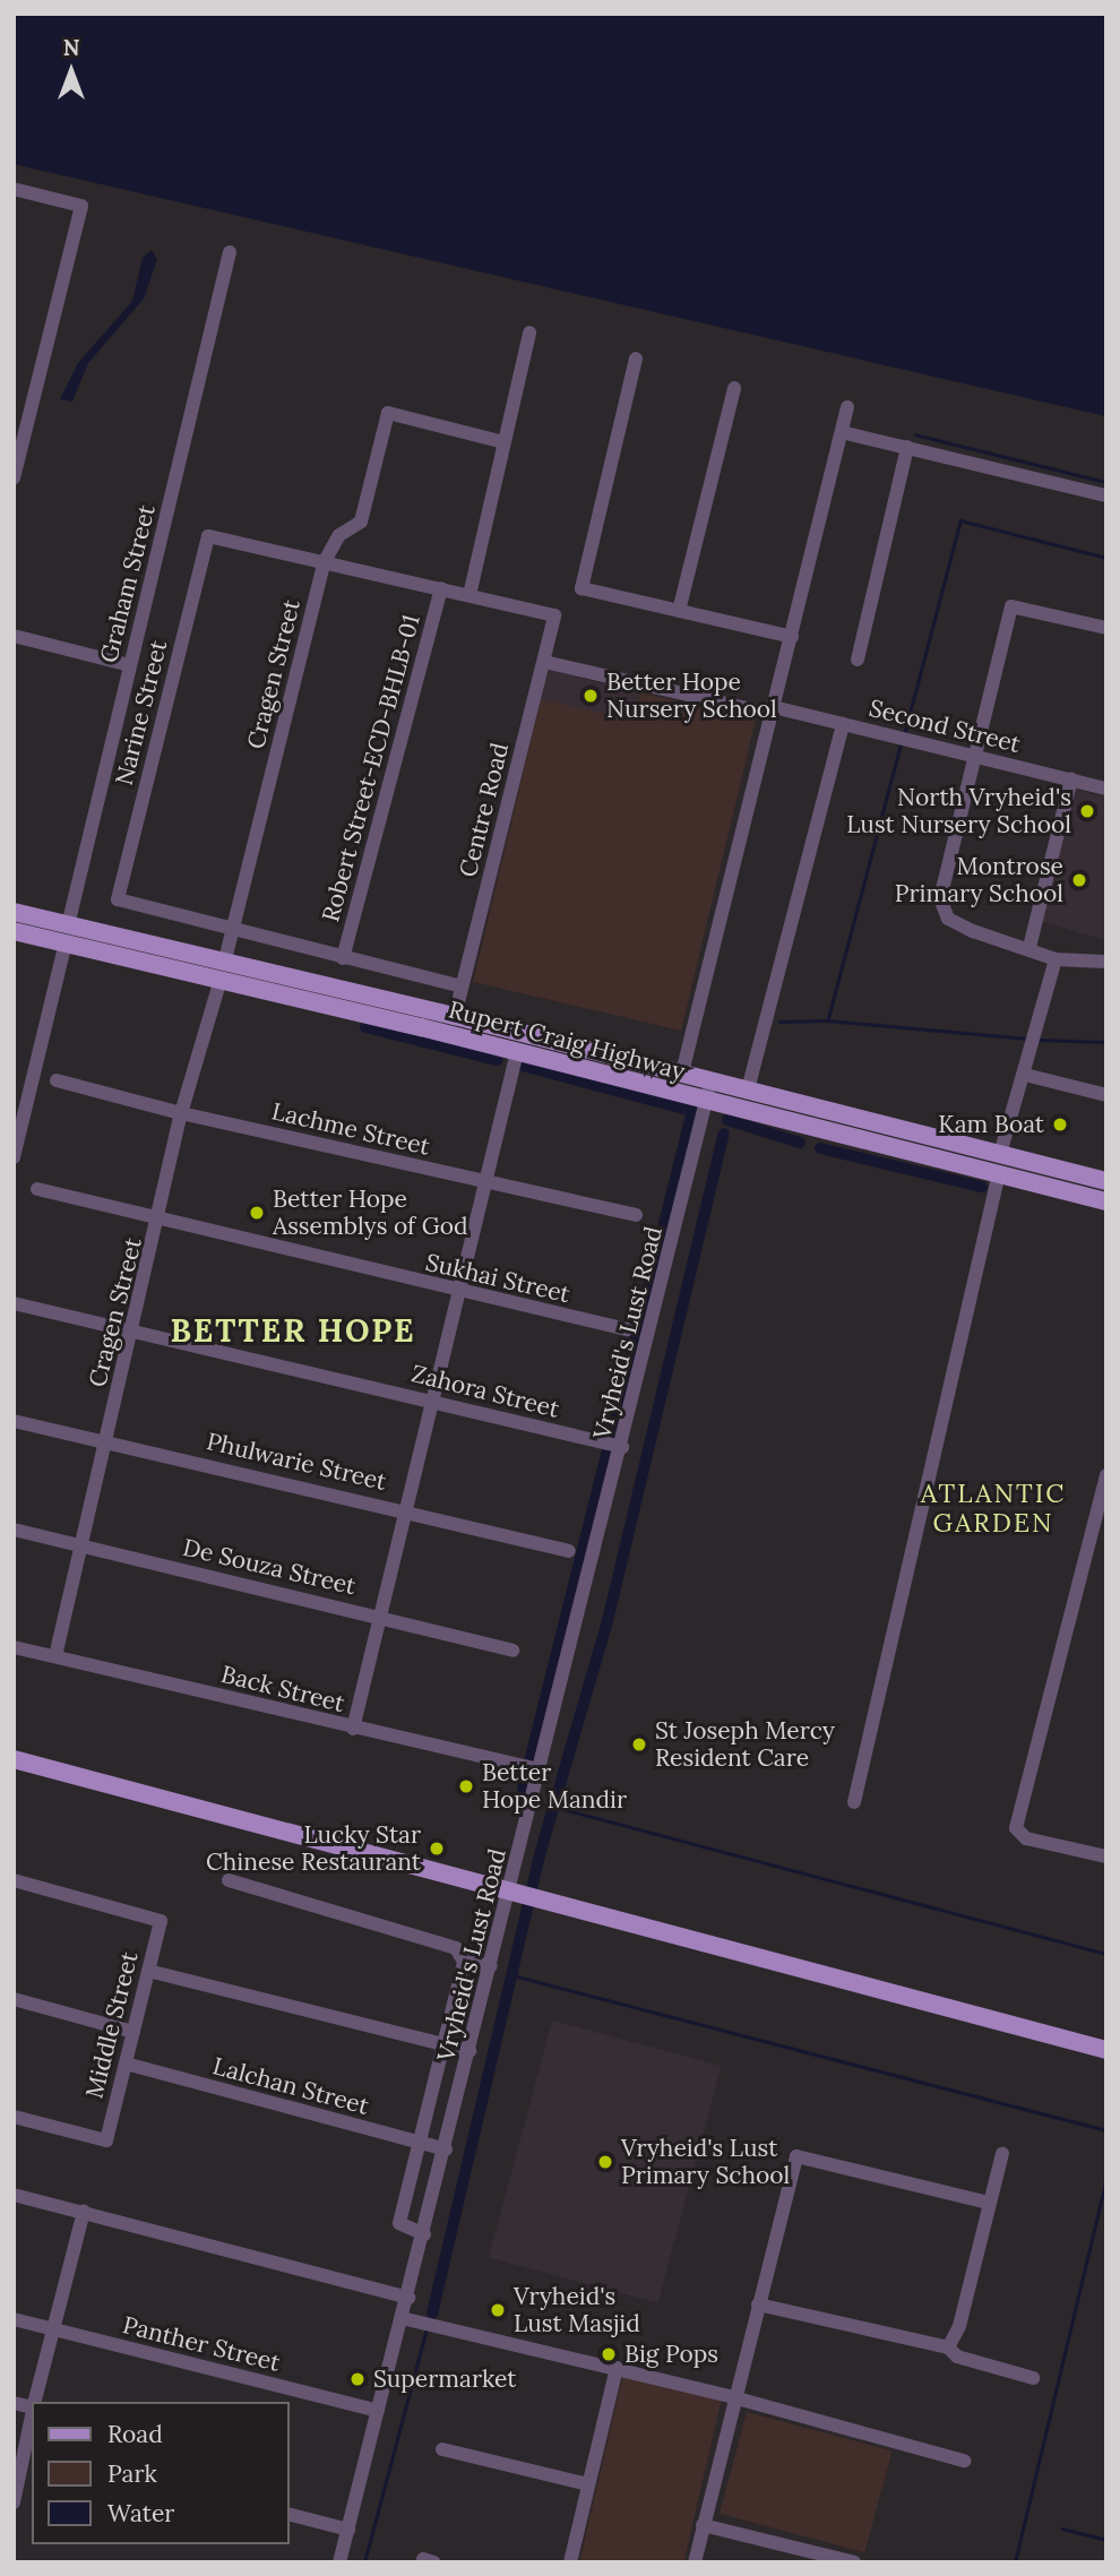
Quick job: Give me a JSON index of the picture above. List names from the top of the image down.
{
  "streets": {
    "main road": ["Rupert Craig Highway"],
    "street": [
      "Graham Street",
      "Cragen Street",
      "Narine Street",
      "Second Street",
      "Robert Street-ECD-BHLB-01",
      "Centre Road",
      "Lachme Street",
      "Sukhai Street",
      "Vryheid's Lust Road",
      "Zahora Street",
      "Phulwarie Street",
      "De Souza Street",
      "Back Street",
      "Middle Street",
      "Lalchan Street",
      "Panther Street"
    ]
  },
  "crossings": [
    ["Graham Street", "Rupert Craig Highway"],
    ["Cragen Street", "Narine Street"],
    ["Cragen Street", "Rupert Craig Highway"],
    ["Cragen Street", "Lachme Street"],
    ["Cragen Street", "Sukhai Street"],
    ["Cragen Street", "Zahora Street"],
    ["Cragen Street", "Phulwarie Street"],
    ["Cragen Street", "De Souza Street"],
    ["Cragen Street", "Back Street"],
    ["Second Street", "Centre Road"],
    ["Centre Road", "Rupert Craig Highway"],
    ["Rupert Craig Highway", "Vryheid's Lust Road"],
    ["Vryheid's Lust Road", "Zahora Street"],
    ["Vryheid's Lust Road", "Back Street"],
    ["Vryheid's Lust Road", "Lalchan Street"],
    ["Vryheid's Lust Road", "Panther Street"],
    ["Middle Street", "Lalchan Street"]
  ],
  "districts": ["BETTER HOPE", "ATLANTIC GARDEN"],
  "places": [
    "Better Hope Nursery School",
    "North Vryheid's Lust Nursery School",
    "Montrose Primary School",
    "Kam Boat",
    "Better Hope Assemblys of God",
    "St Joseph Mercy Resident Care",
    "Better Hope Mandir",
    "Lucky Star Chinese Restaurant",
    "Vryheid's Lust Primary School",
    "Vryheid's Lust Masjid",
    "Big Pops",
    "Supermarket"
  ],
  "legend": ["Road", "Park", "Water"],
  "north": "top"
}
